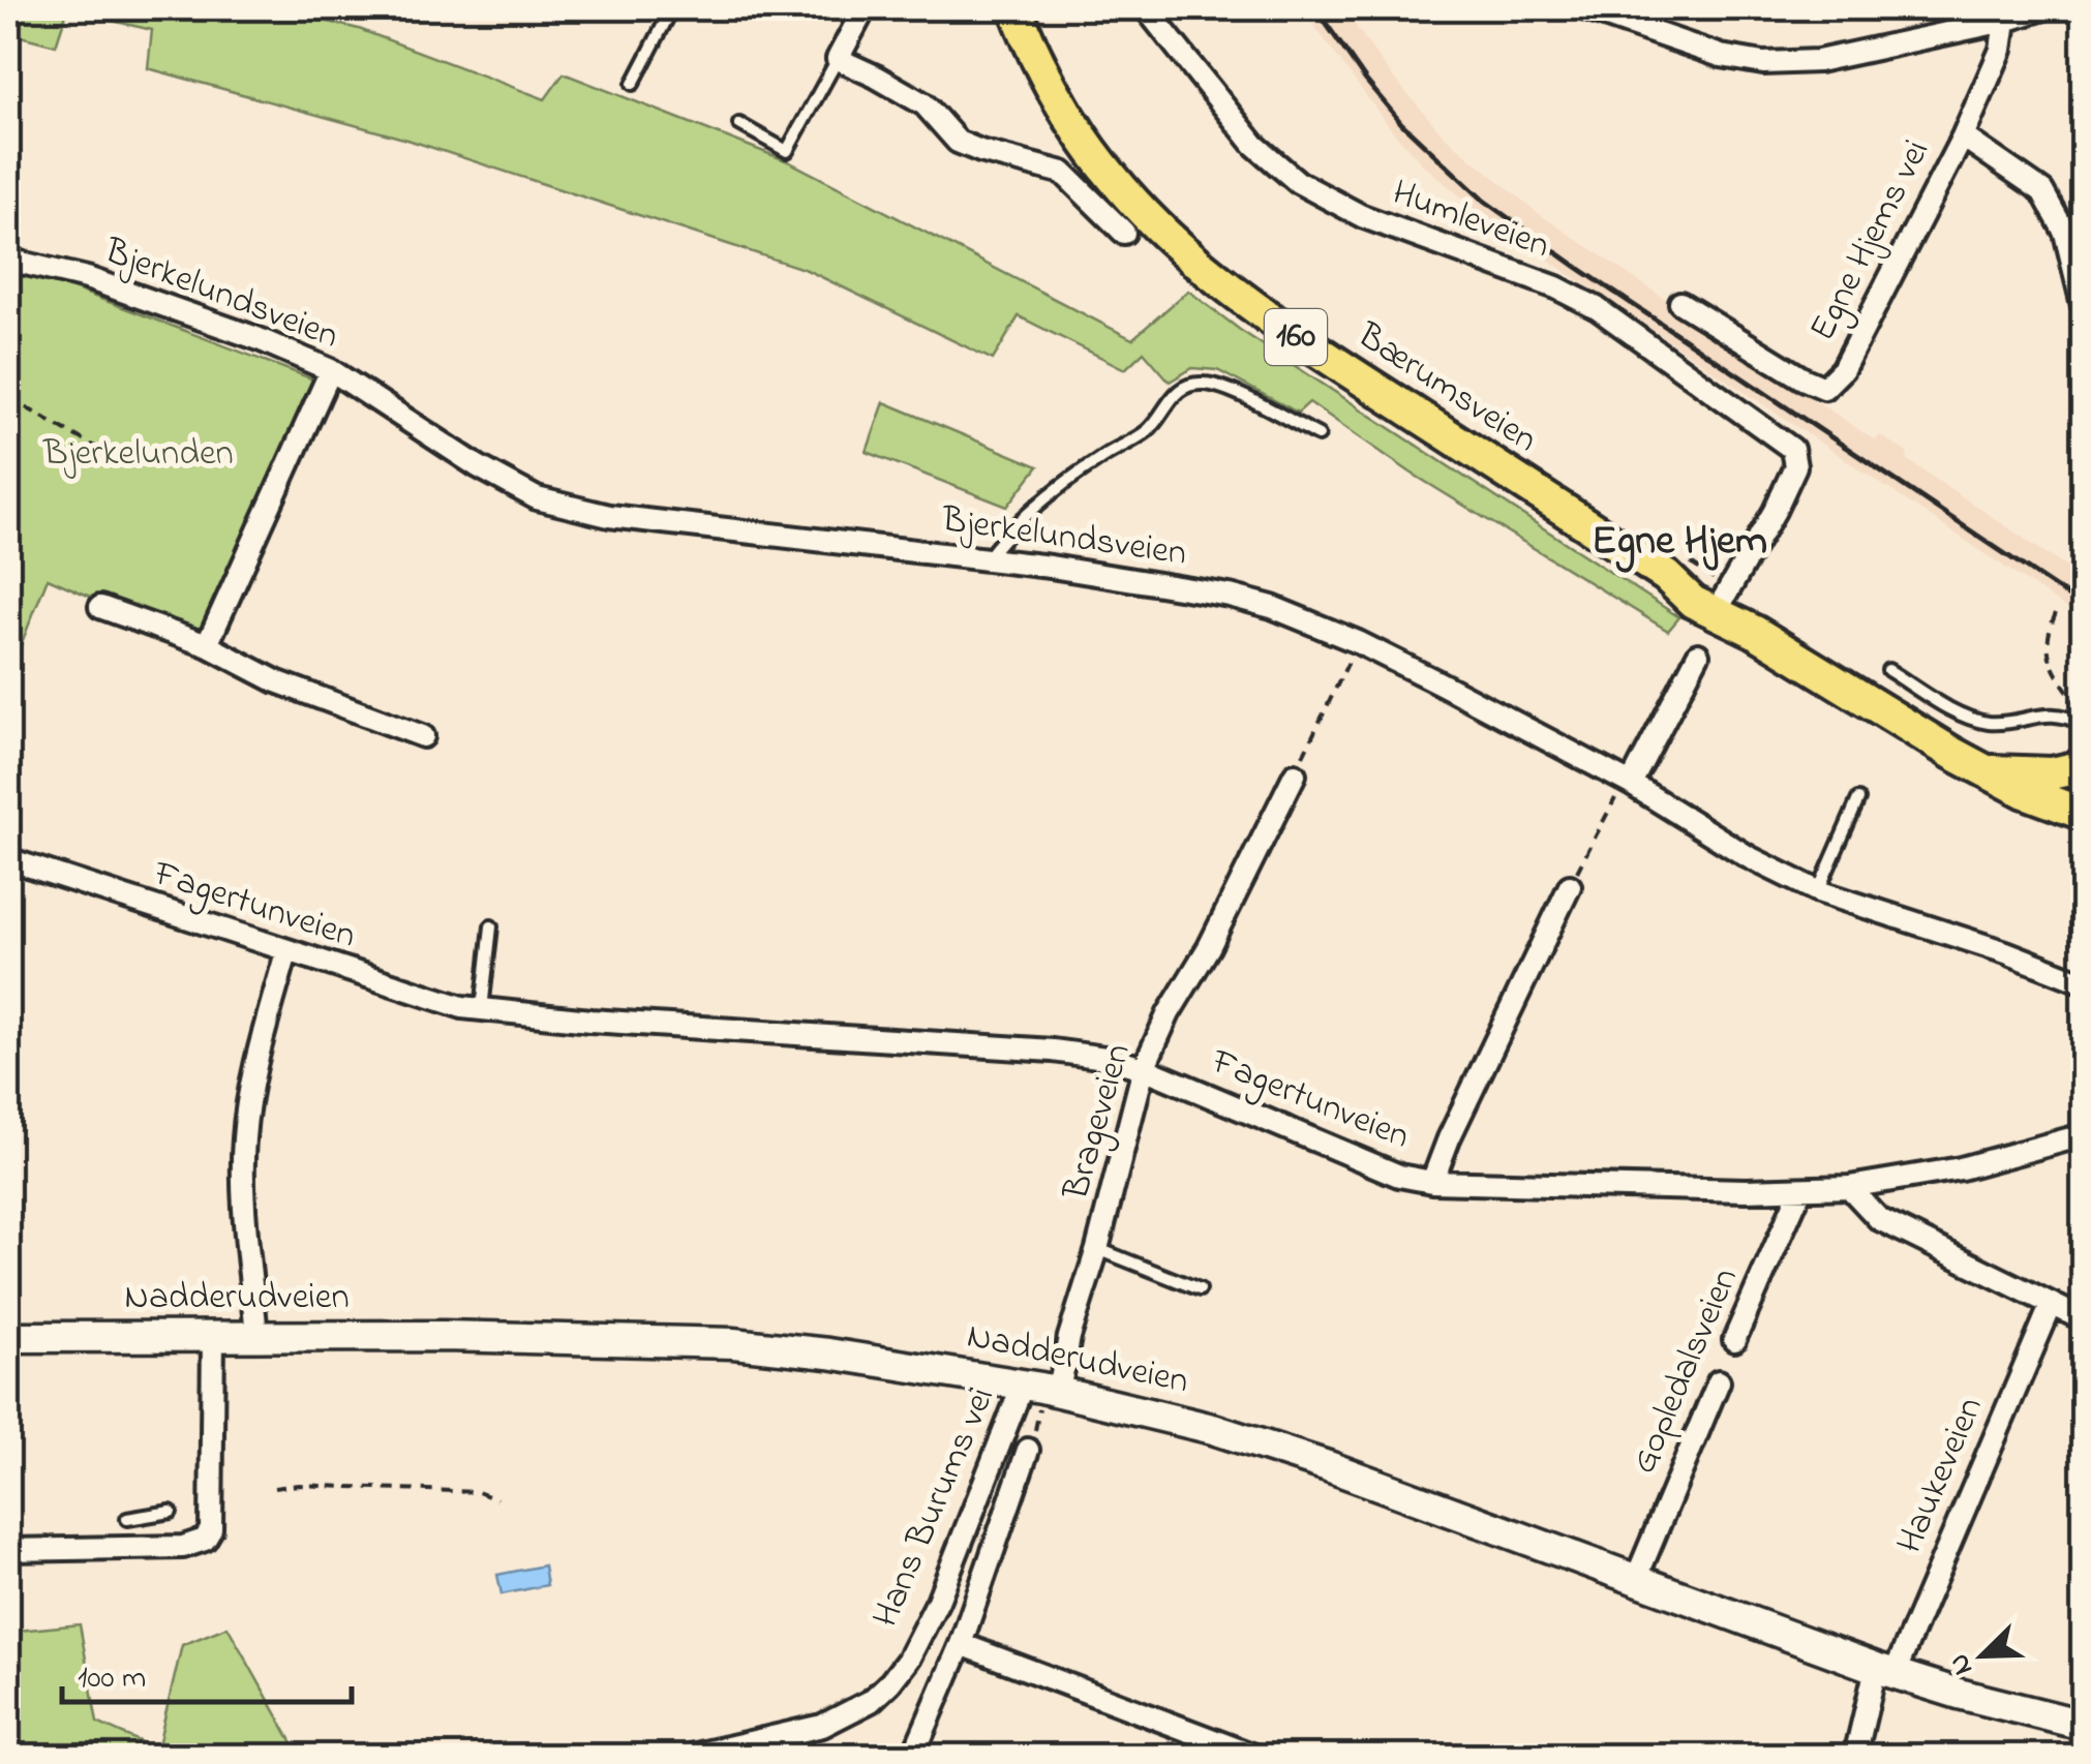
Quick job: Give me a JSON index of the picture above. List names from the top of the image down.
{
  "streets": {
    "main road": ["160", "Bærumsveien", "Nadderudveien"],
    "street": [
      "Humleveien",
      "Egne Hjems vei",
      "Bjerkelundsveien",
      "Fagertunveien",
      "Brageveien",
      "Gopledalsveien",
      "Haukeveien",
      "Hans Burums vei"
    ]
  },
  "crossings": [
    ["Humleveien", "Bærumsveien"],
    ["160", "Bærumsveien"],
    ["Fagertunveien", "Brageveien"],
    ["Fagertunveien", "Gopledalsveien"],
    ["Brageveien", "Nadderudveien"],
    ["Brageveien", "Hans Burums vei"],
    ["Nadderudveien", "Gopledalsveien"],
    ["Nadderudveien", "Haukeveien"],
    ["Nadderudveien", "Hans Burums vei"]
  ],
  "districts": ["Egne Hjem"],
  "parks": ["Bjerkelunden"],
  "scale_bar": "100 m",
  "north": "bottom left"
}
